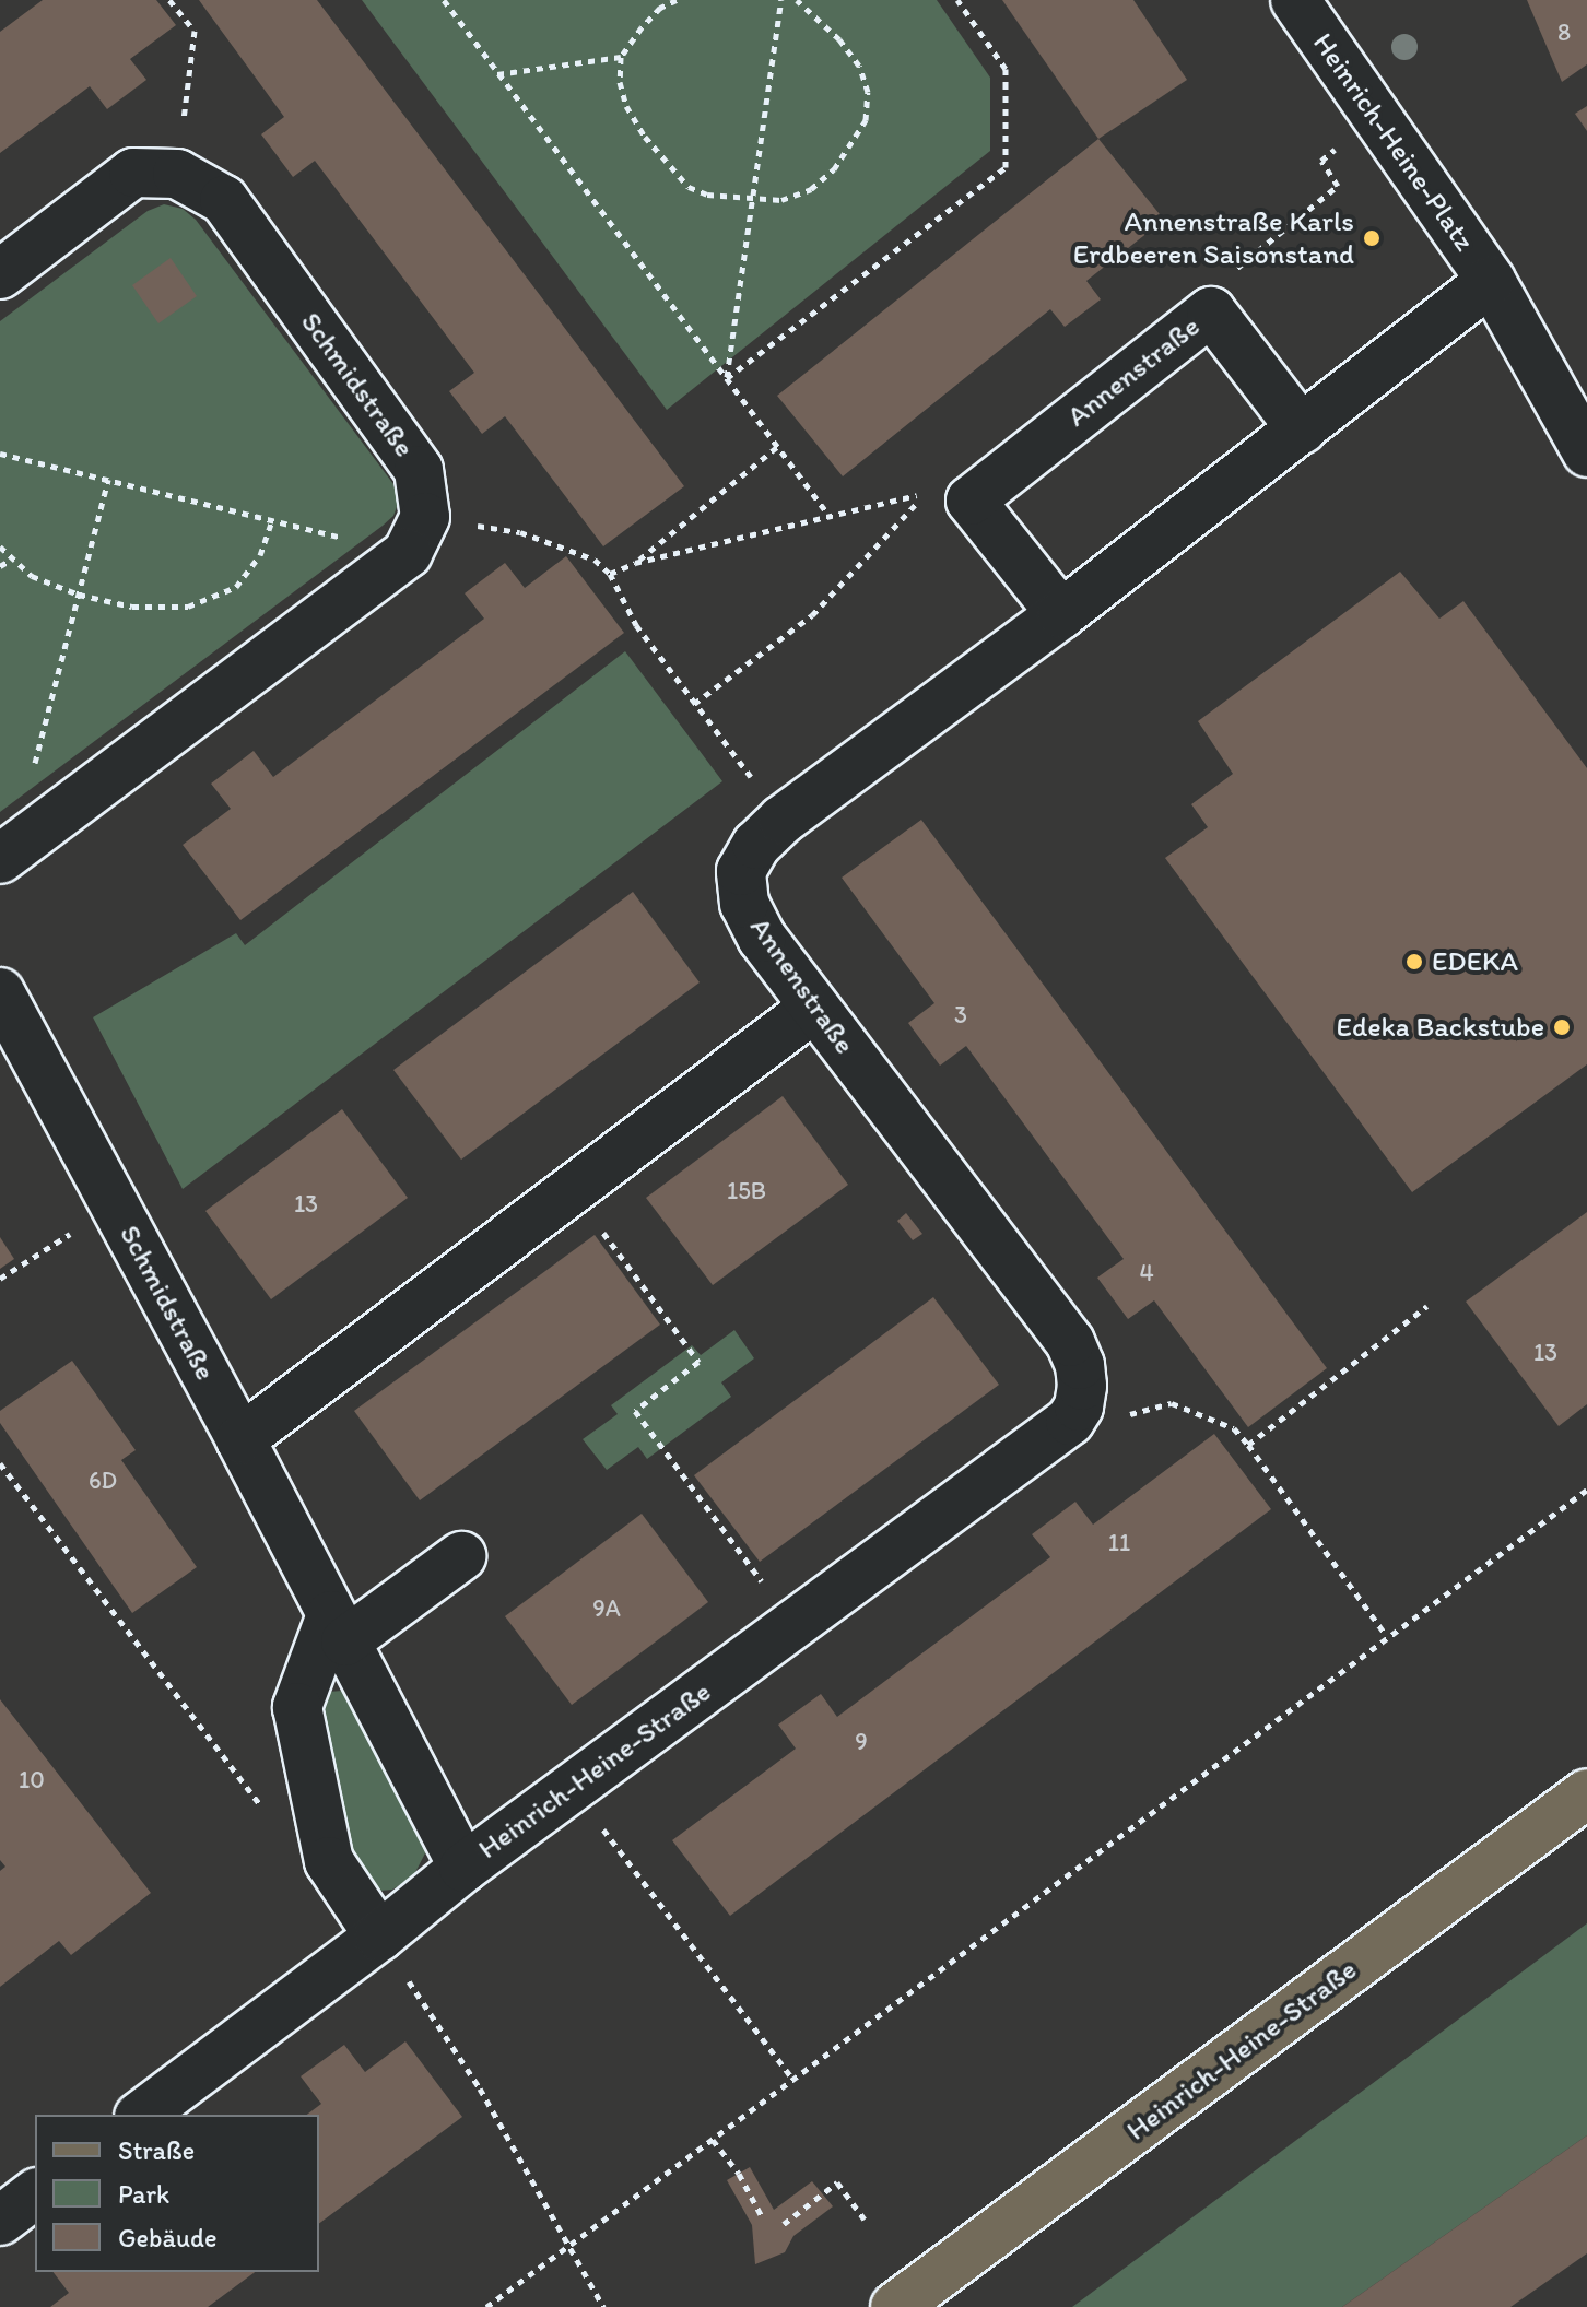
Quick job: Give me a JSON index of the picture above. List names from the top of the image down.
{
  "streets": {
    "main road": ["Heinrich-Heine-Straße"],
    "street": ["Heinrich-Heine-Platz", "Annenstraße", "Schmidstraße"]
  },
  "crossings": [
    ["Heinrich-Heine-Platz", "Annenstraße"],
    ["Annenstraße", "Heinrich-Heine-Straße"],
    ["Schmidstraße", "Heinrich-Heine-Straße"]
  ],
  "places": ["Annenstraße Karls Erdbeeren Saisonstand", "EDEKA", "Edeka Backstube"],
  "house_numbers": [
    "8",
    "3",
    "15B",
    "13",
    "4",
    "13",
    "6D",
    "11",
    "9A",
    "9",
    "10"
  ],
  "legend": ["Straße", "Park", "Gebäude"]
}
